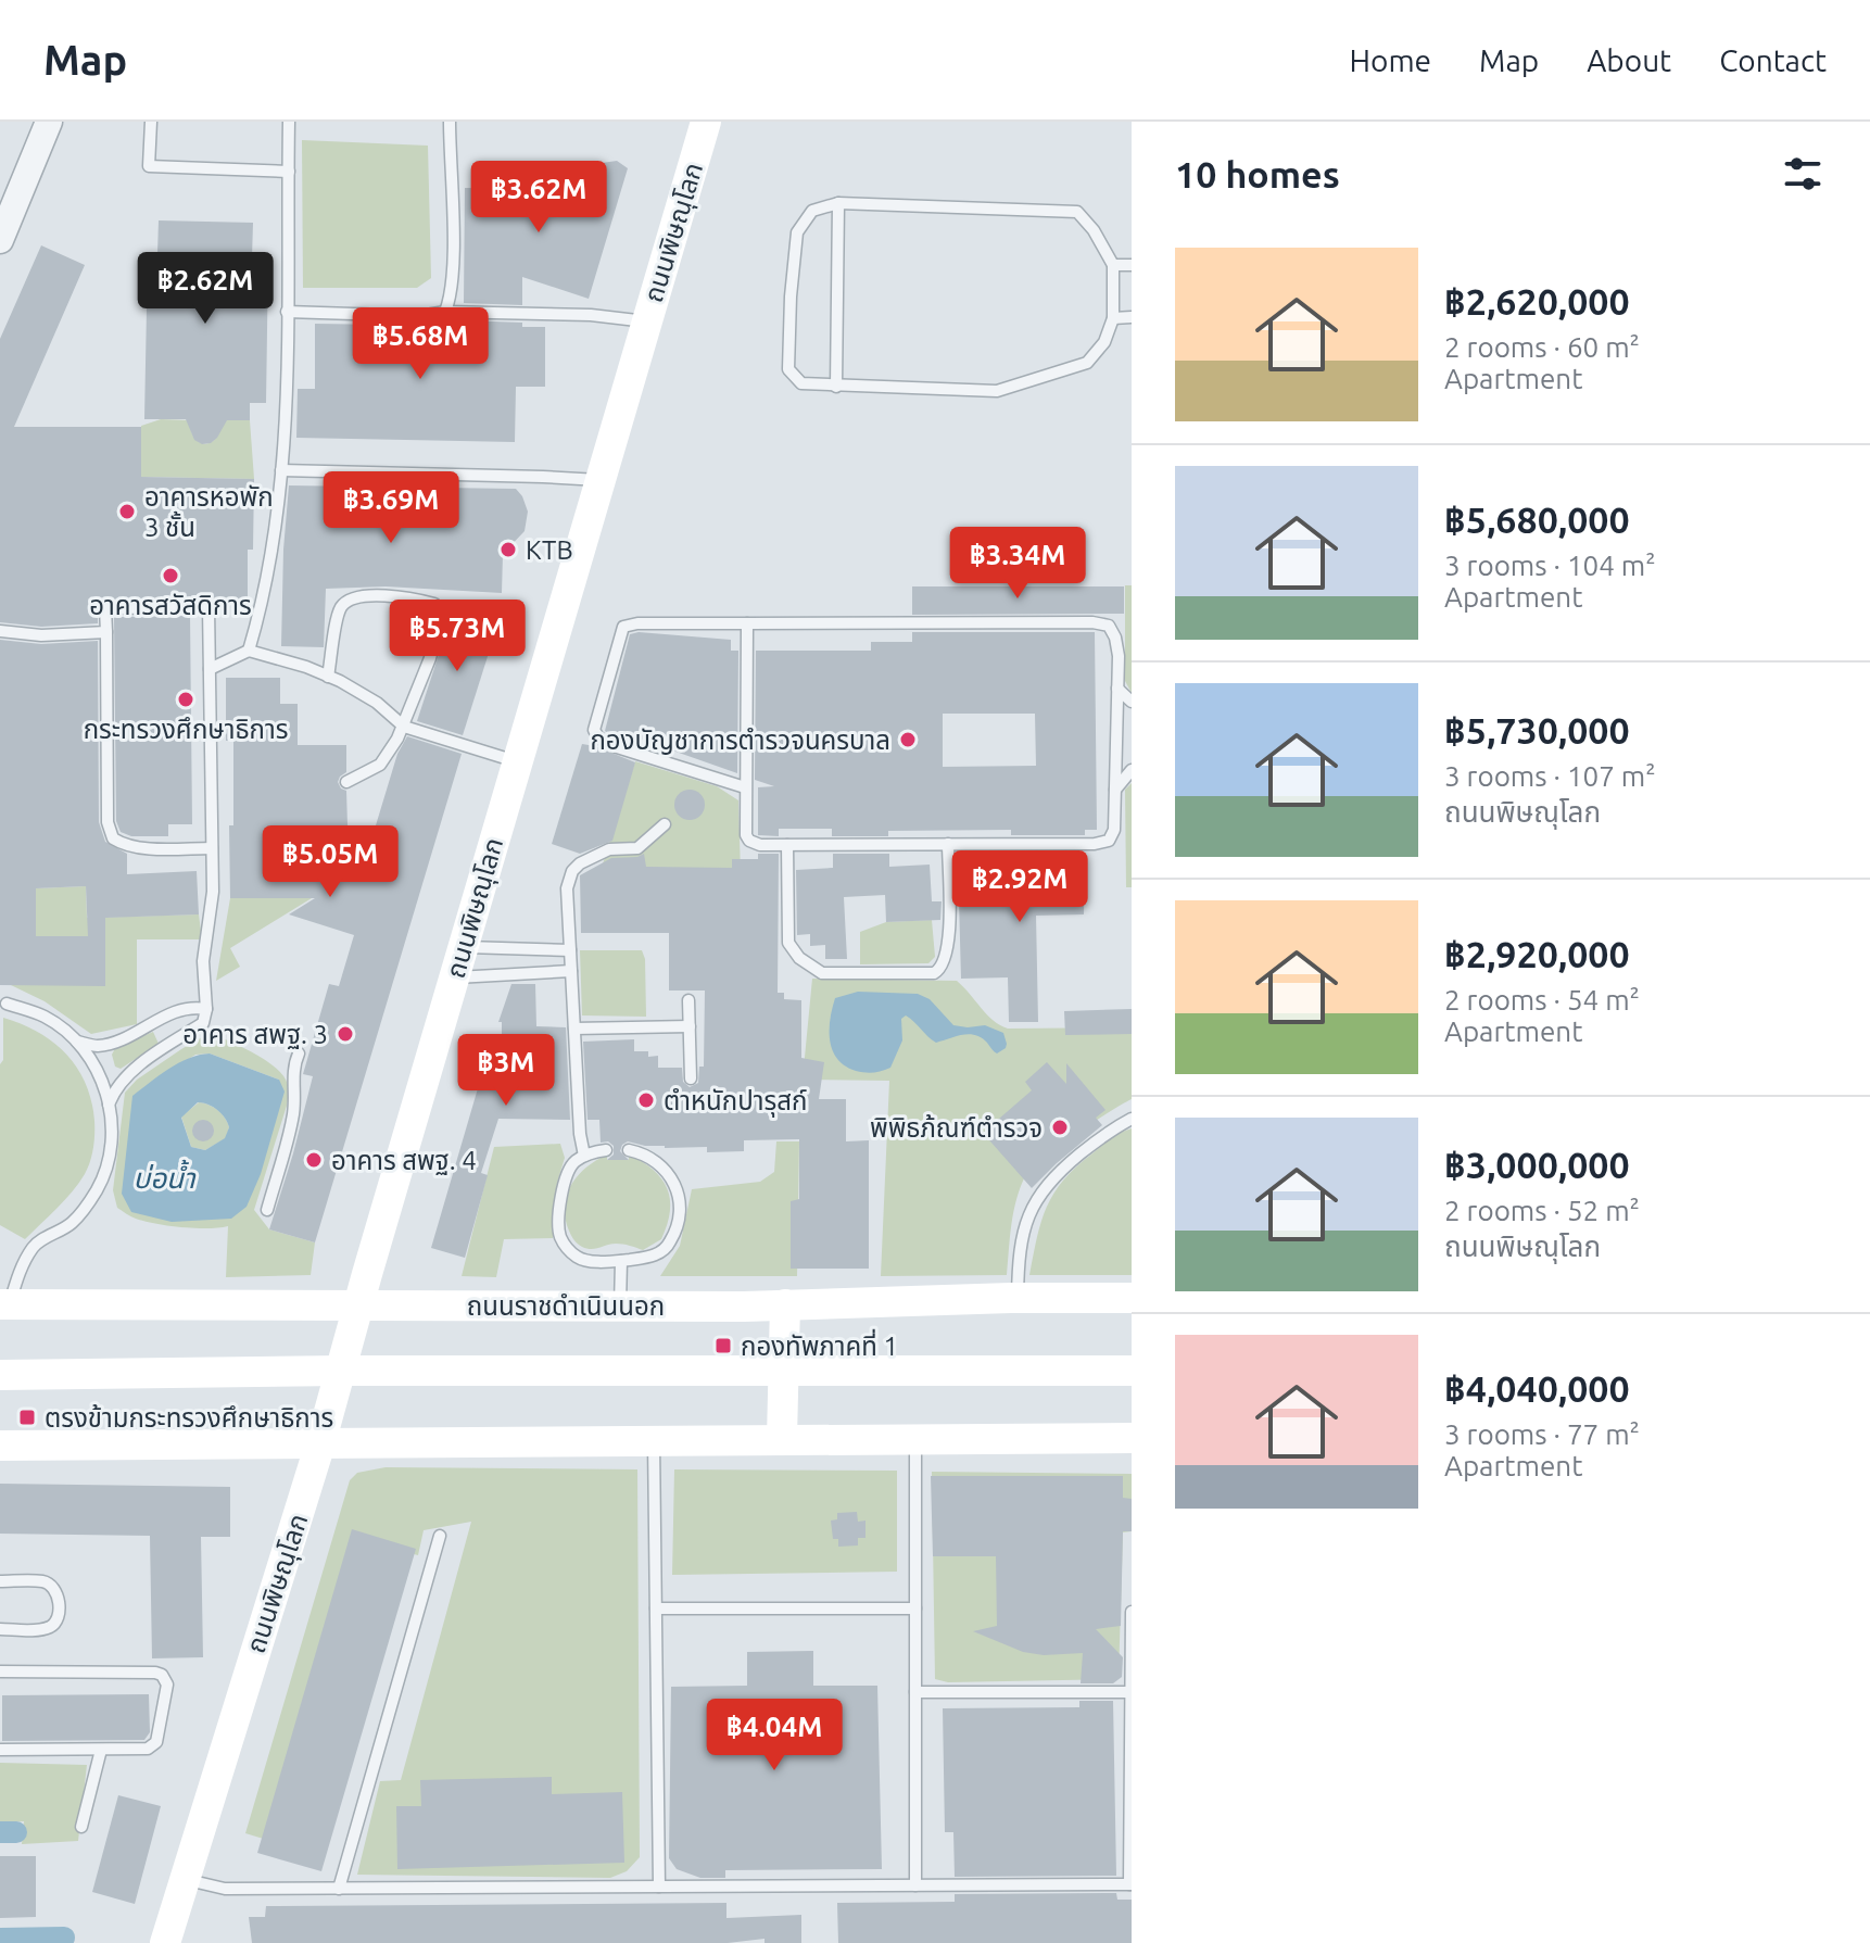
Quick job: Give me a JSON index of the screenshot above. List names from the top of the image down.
{
  "streets": {
    "main road": ["ถนนพิษณุโลก", "ถนนราชดำเนินนอก"]
  },
  "crossings": [
    ["ถนนพิษณุโลก", "ถนนราชดำเนินนอก"]
  ],
  "water": ["บ่อน้ำ"],
  "places": {
    "other": [
      "อาคารหอพัก 3 ชั้น",
      "KTB",
      "อาคารสวัสดิการ",
      "กระทรวงศึกษาธิการ",
      "กองบัญชาการตำรวจนครบาล",
      "อาคาร สพฐ. 3",
      "ตำหนักปารุสก์",
      "พิพิธภ้ณฑ์ตำรวจ",
      "อาคาร สพฐ. 4"
    ],
    "transit": ["กองทัพภาคที่ 1", "ตรงข้ามกระทรวงศึกษาธิการ"]
  },
  "page": {
    "header": "Map",
    "nav": [
      "Home",
      "Map",
      "About",
      "Contact"
    ],
    "heading": "10 homes",
    "price": [
      "฿3.62M",
      "฿2.62M",
      "฿5.68M",
      "฿3.69M",
      "฿3.34M",
      "฿5.73M",
      "฿5.05M",
      "฿2.92M",
      "฿3M",
      "฿4.04M"
    ],
    "list": [
      {
        "name": "฿2,620,000",
        "note": "2 rooms · 60 m² · Apartment"
      },
      {
        "name": "฿5,680,000",
        "note": "3 rooms · 104 m² · Apartment"
      },
      {
        "name": "฿5,730,000",
        "note": "3 rooms · 107 m² · ถนนพิษณุโลก"
      },
      {
        "name": "฿2,920,000",
        "note": "2 rooms · 54 m² · Apartment"
      },
      {
        "name": "฿3,000,000",
        "note": "2 rooms · 52 m² · ถนนพิษณุโลก"
      },
      {
        "name": "฿4,040,000",
        "note": "3 rooms · 77 m² · Apartment"
      }
    ]
  }
}
